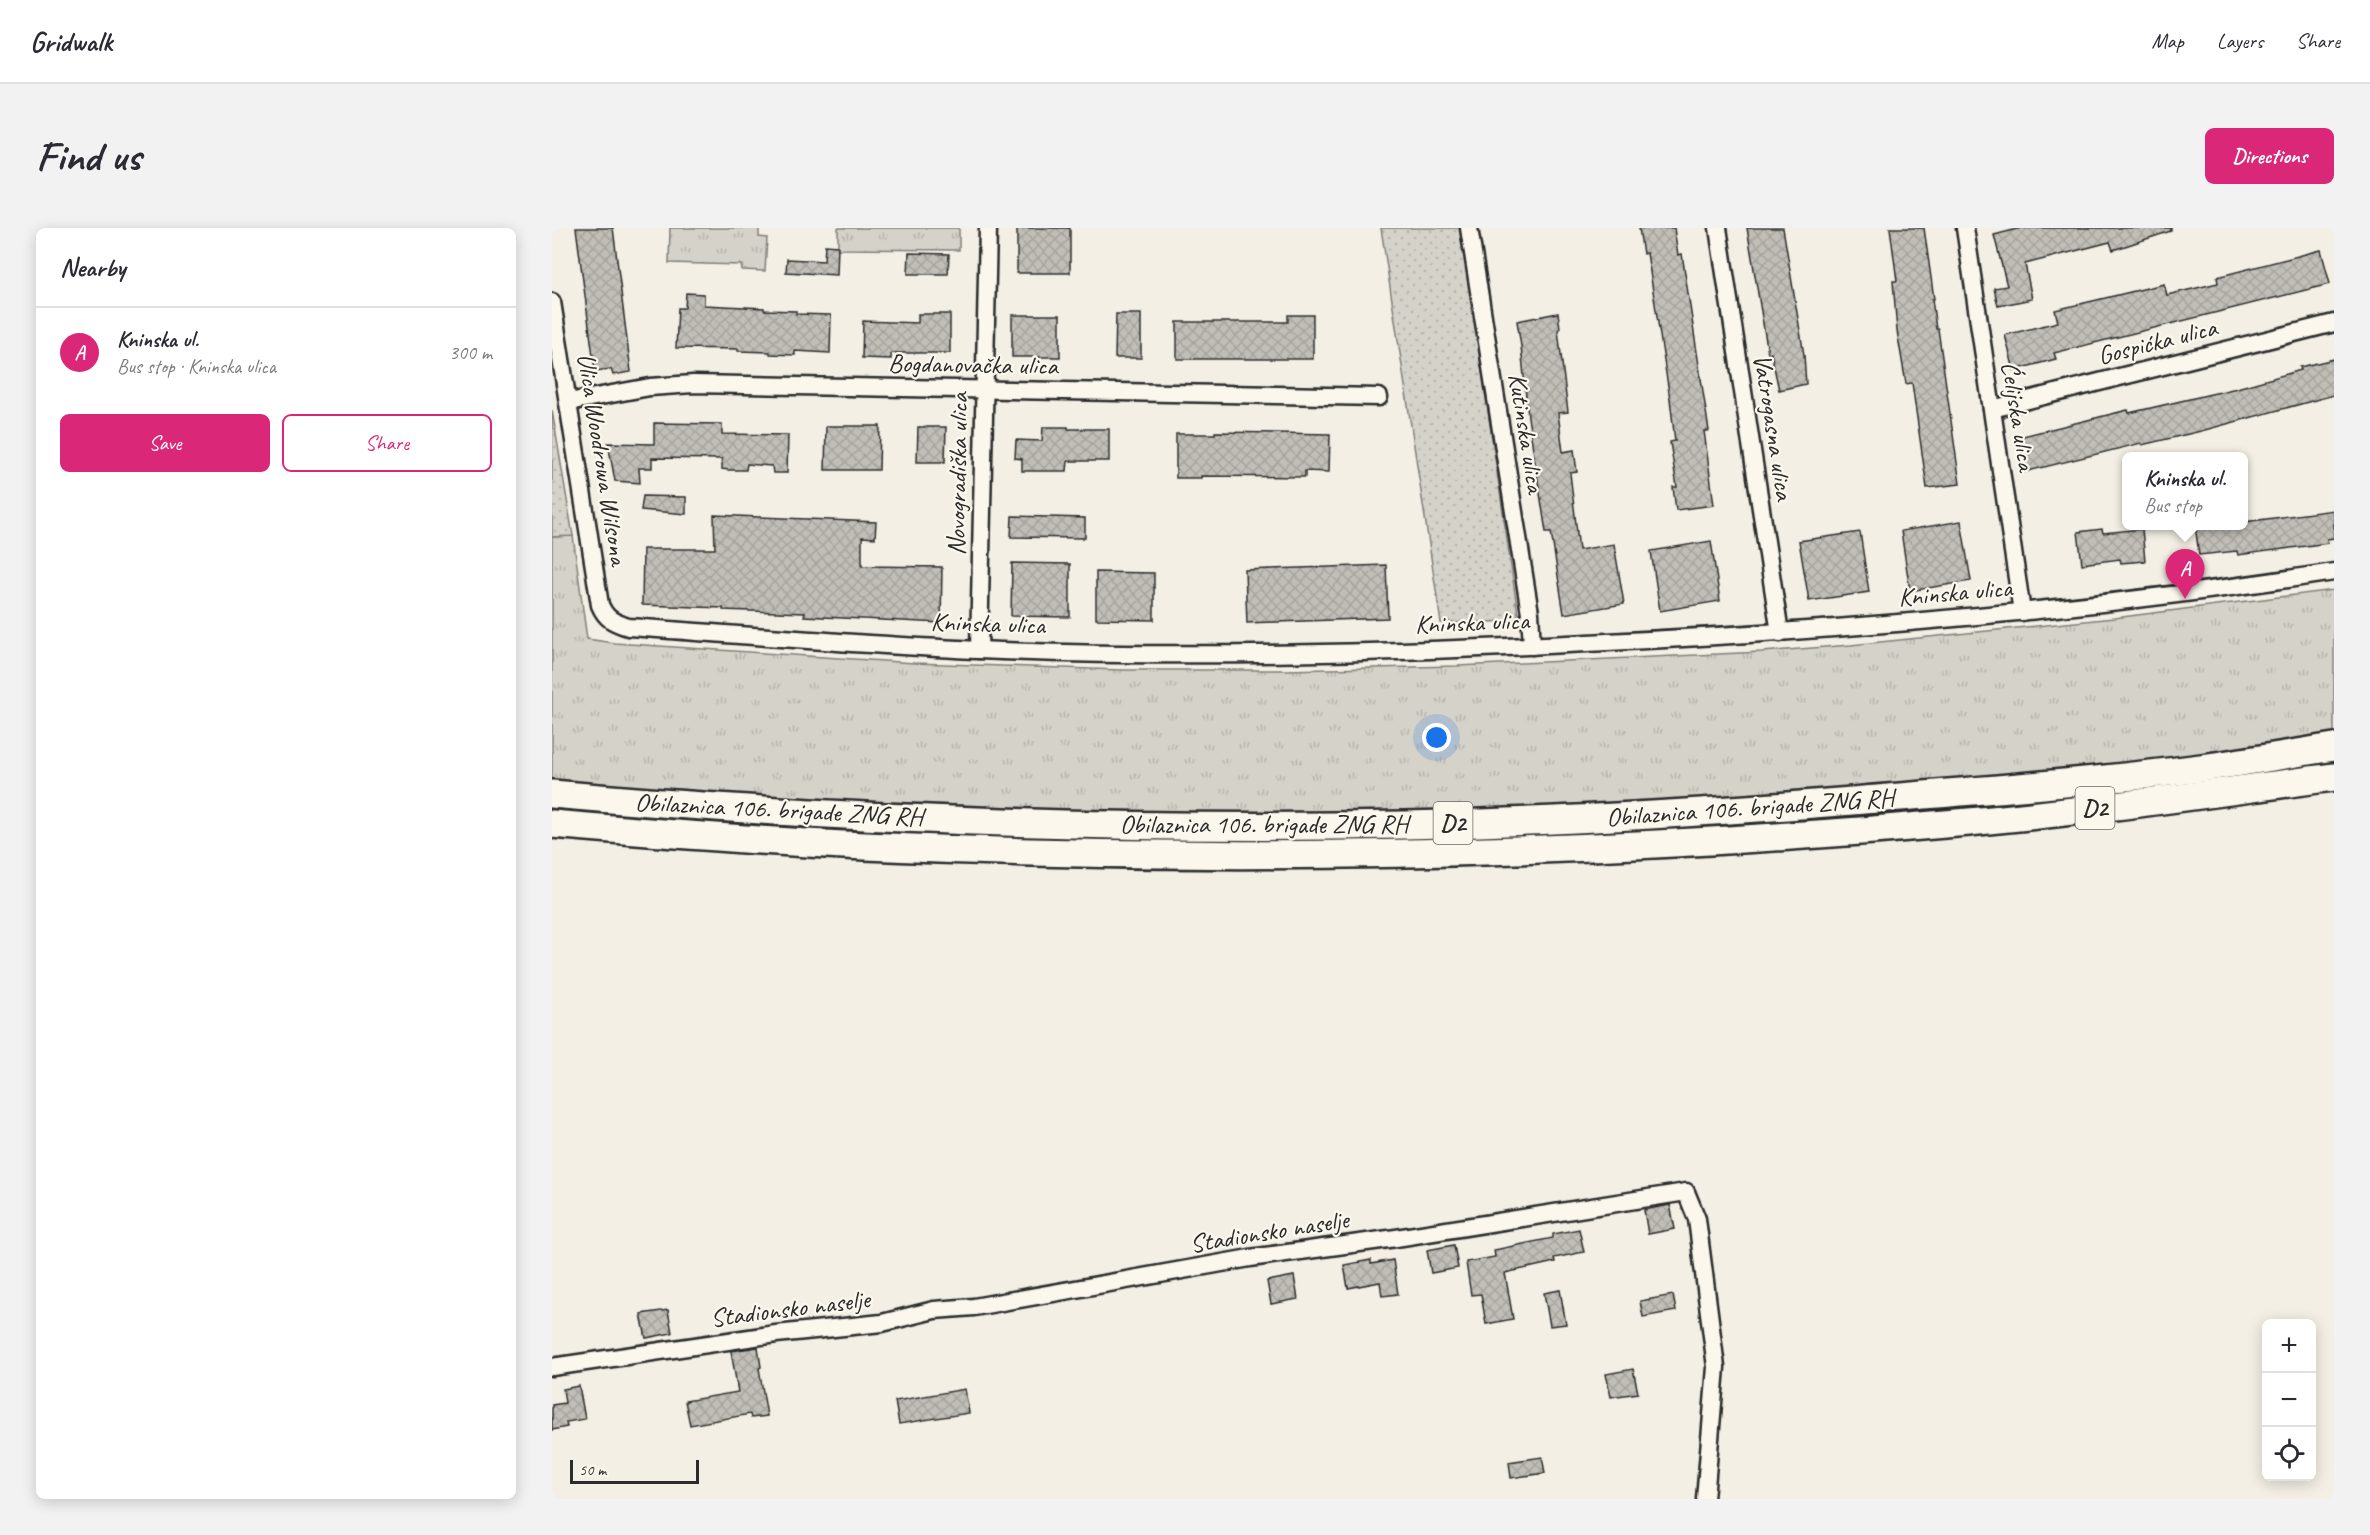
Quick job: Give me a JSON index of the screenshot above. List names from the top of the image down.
{
  "streets": {
    "highway": ["Obilaznica 106. brigade ZNG RH", "D2"],
    "street": [
      "Gospićka ulica",
      "Bogdanovačka ulica",
      "Ćelijska ulica",
      "Vatrogasna ulica",
      "Kutinska ulica",
      "Ulica Woodrowa Wilsona",
      "Novogradiška ulica",
      "Kninska ulica",
      "Stadionsko naselje"
    ]
  },
  "crossings": [
    ["Gospićka ulica", "Ćelijska ulica"],
    ["Bogdanovačka ulica", "Ulica Woodrowa Wilsona"],
    ["Bogdanovačka ulica", "Novogradiška ulica"],
    ["Ćelijska ulica", "Kninska ulica"],
    ["Vatrogasna ulica", "Kninska ulica"],
    ["Kutinska ulica", "Kninska ulica"],
    ["Ulica Woodrowa Wilsona", "Kninska ulica"],
    ["Novogradiška ulica", "Kninska ulica"]
  ],
  "scale_bar": "50 m",
  "page": {
    "header": "Gridwalk",
    "nav": ["Map", "Layers", "Share"],
    "buttons": [
      "Directions",
      ["Save", "Share"]
    ],
    "title": "Find us",
    "heading": "Nearby",
    "list": [
      {
        "mark": "A",
        "name": "Kninska ul.",
        "note": "Bus stop · Kninska ulica",
        "value": "300 m"
      }
    ],
    "popup": ["Kninska ul.", "Bus stop"],
    "pins": "A",
    "map_buttons": ["+", "−"],
    "scale": "50 m"
  }
}
